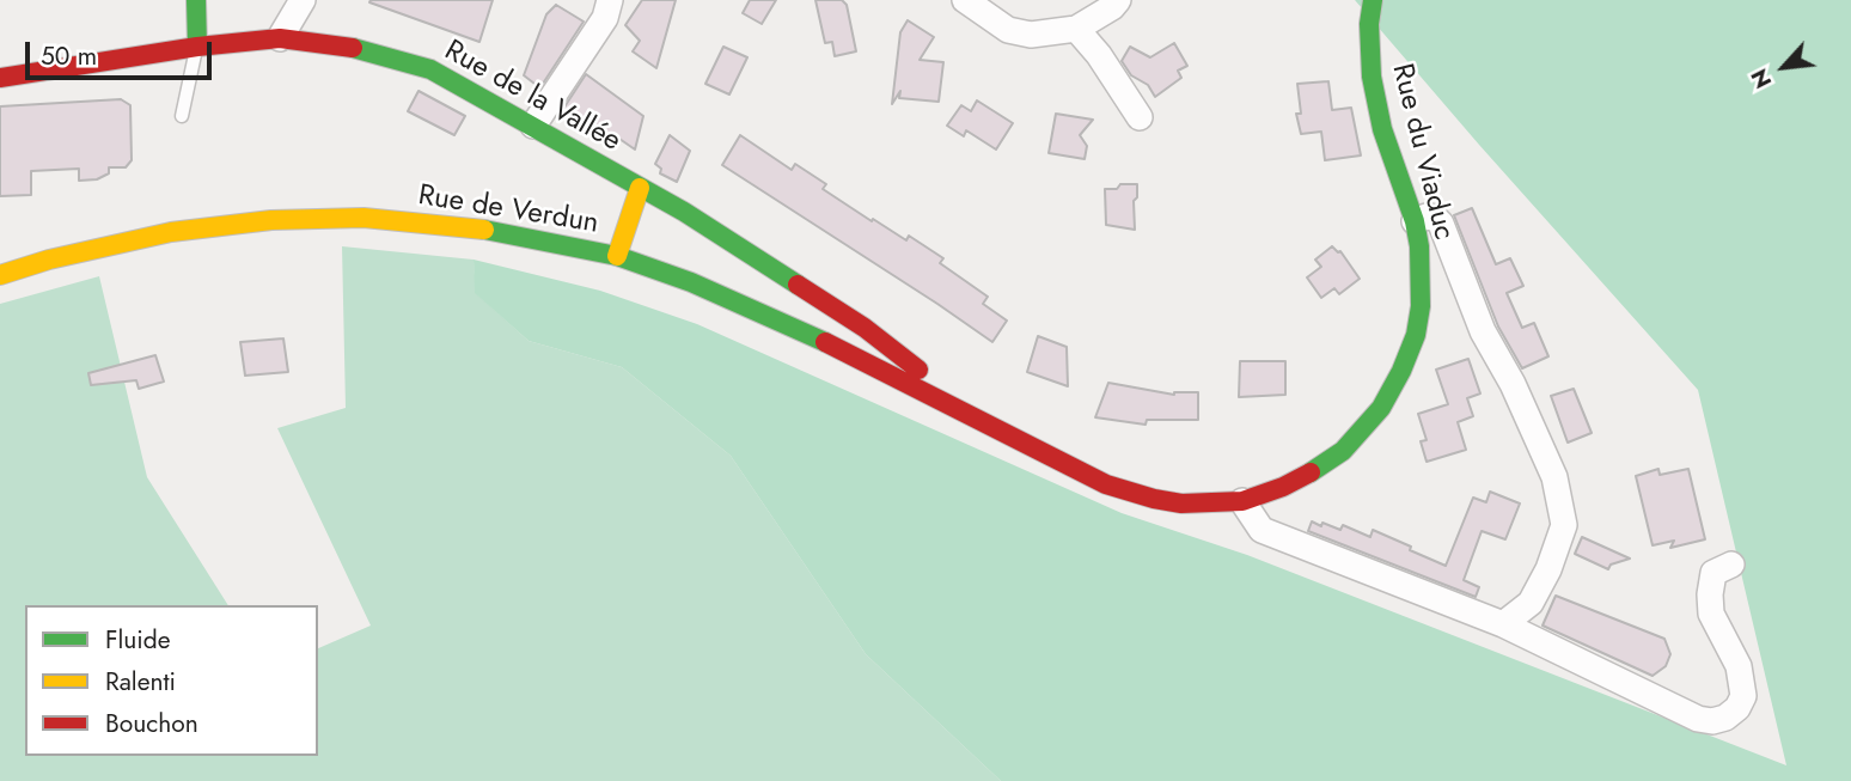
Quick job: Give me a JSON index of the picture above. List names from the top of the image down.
{
  "streets": {
    "main road": ["Rue de la Vallée", "Rue du Viaduc", "Rue de Verdun"]
  },
  "crossings": [
    ["Rue de la Vallée", "Rue du Viaduc"],
    ["Rue de la Vallée", "Rue de Verdun"],
    ["Rue du Viaduc", "Rue de Verdun"]
  ],
  "legend": ["Fluide", "Ralenti", "Bouchon"],
  "scale_bar": "50 m",
  "north": "bottom left"
}
